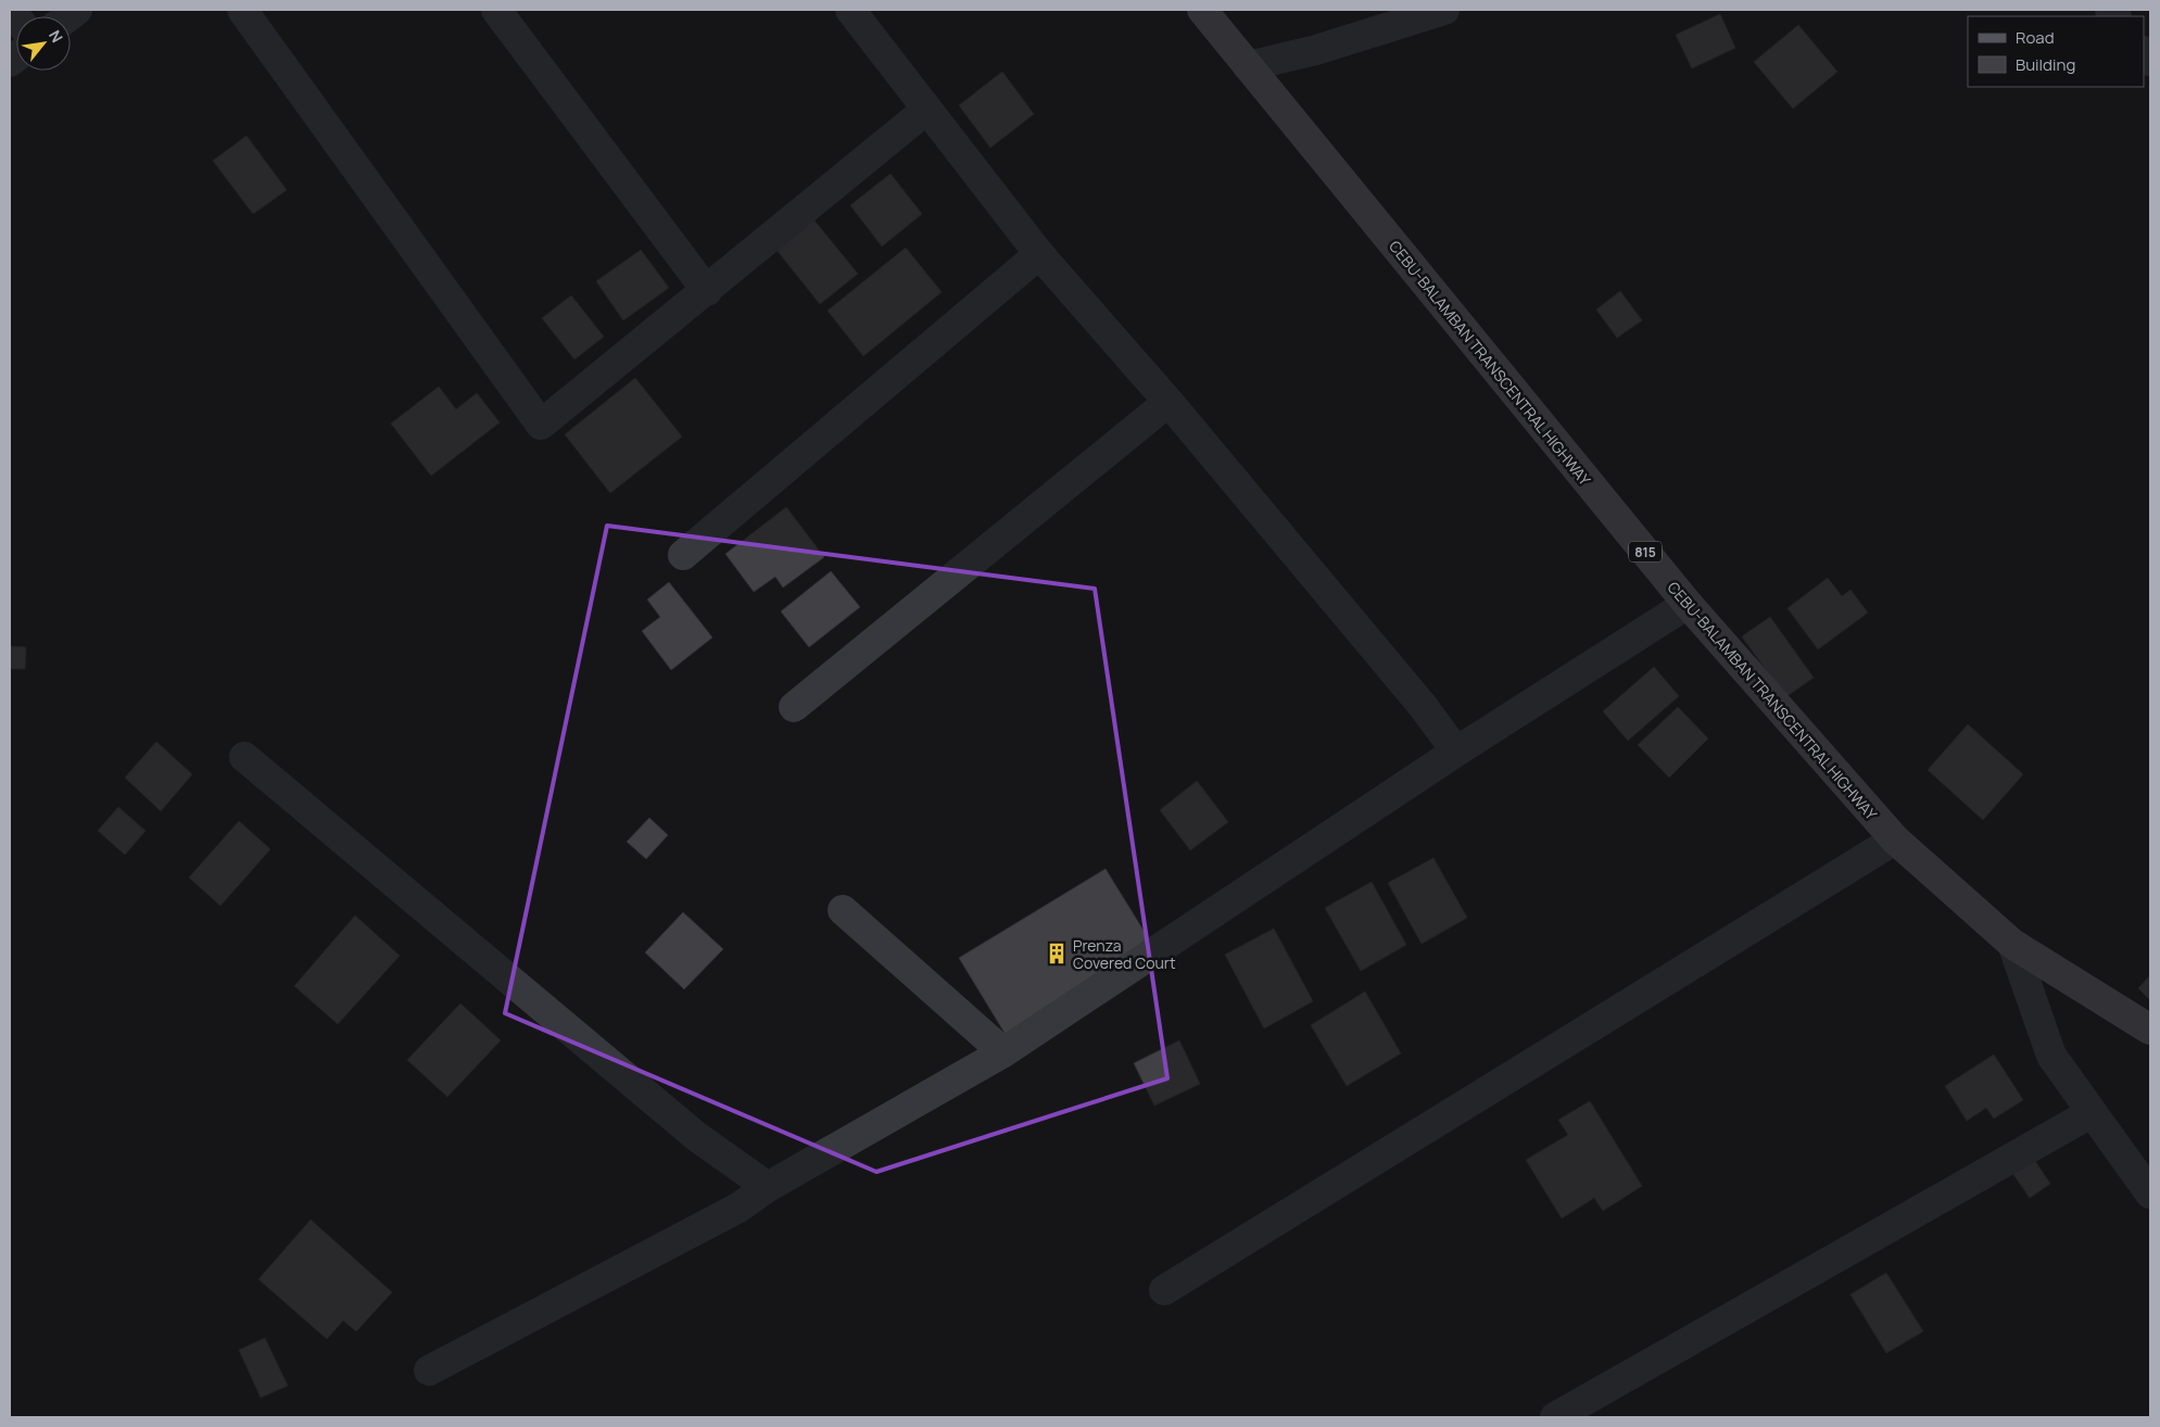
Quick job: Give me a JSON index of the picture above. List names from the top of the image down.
{
  "streets": {
    "main road": ["CEBU-BALAMBAN TRANSCENTRAL HIGHWAY", "815"]
  },
  "places": {
    "building": ["Prenza Covered Court"]
  },
  "legend": ["Road", "Building"],
  "north": "top right"
}
